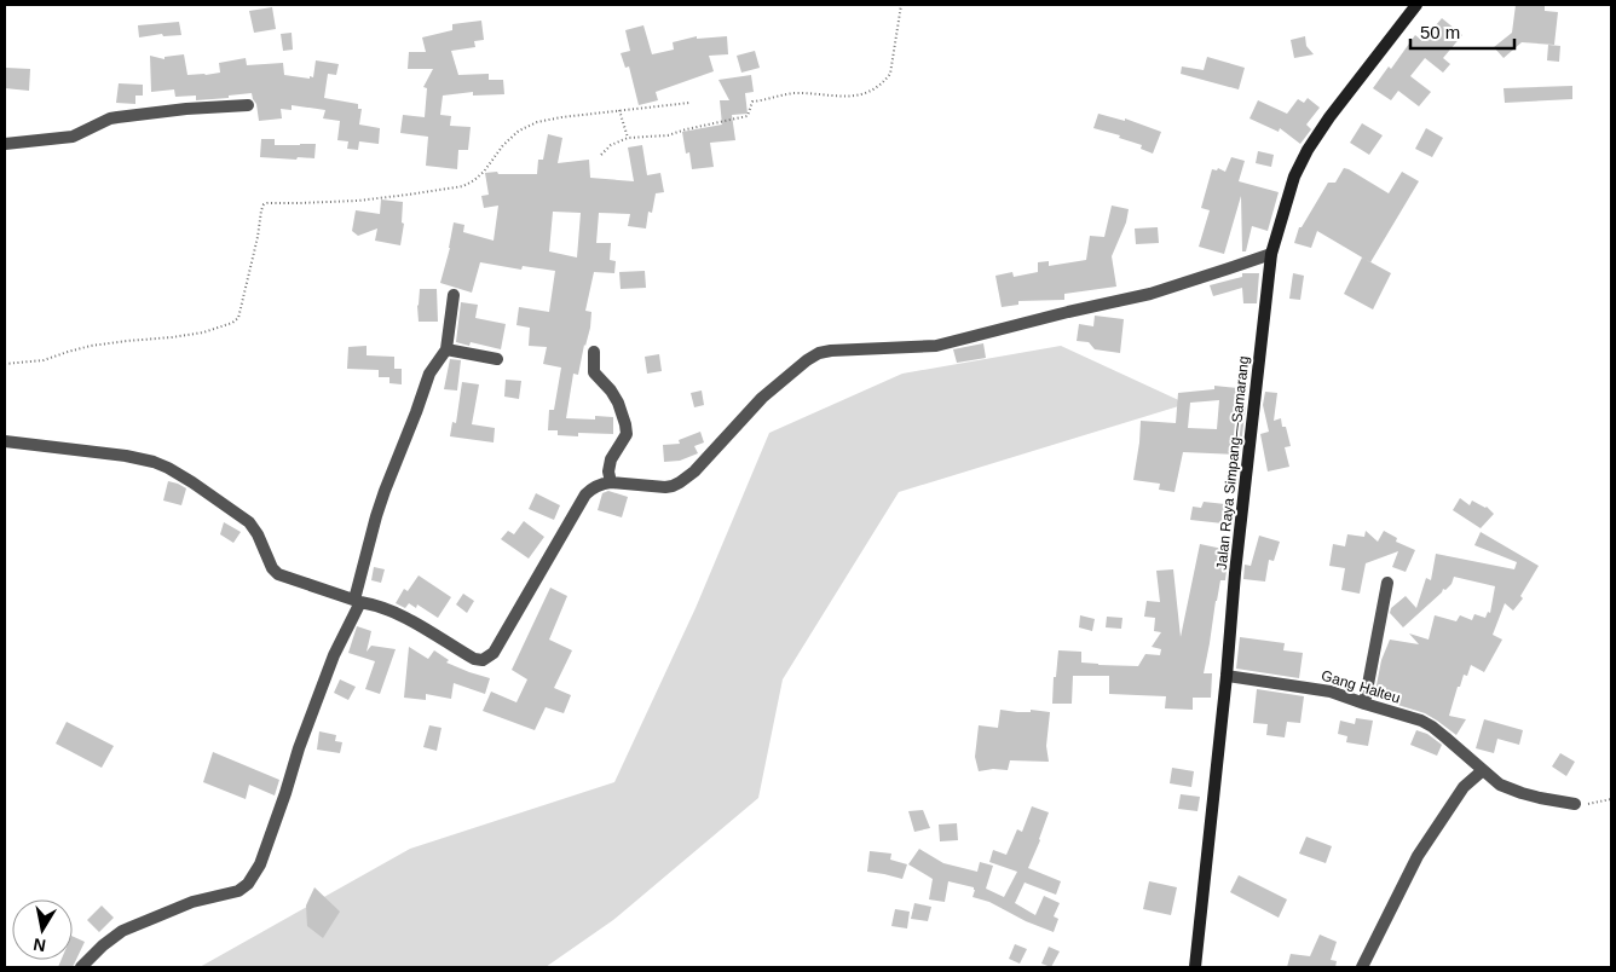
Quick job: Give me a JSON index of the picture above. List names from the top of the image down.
{
  "streets": {
    "main road": ["Jalan Raya Simpang—Samarang"],
    "street": ["Gang Halteu"]
  },
  "crossings": [
    ["Jalan Raya Simpang—Samarang", "Gang Halteu"]
  ],
  "scale_bar": "50 m",
  "north": "bottom"
}
